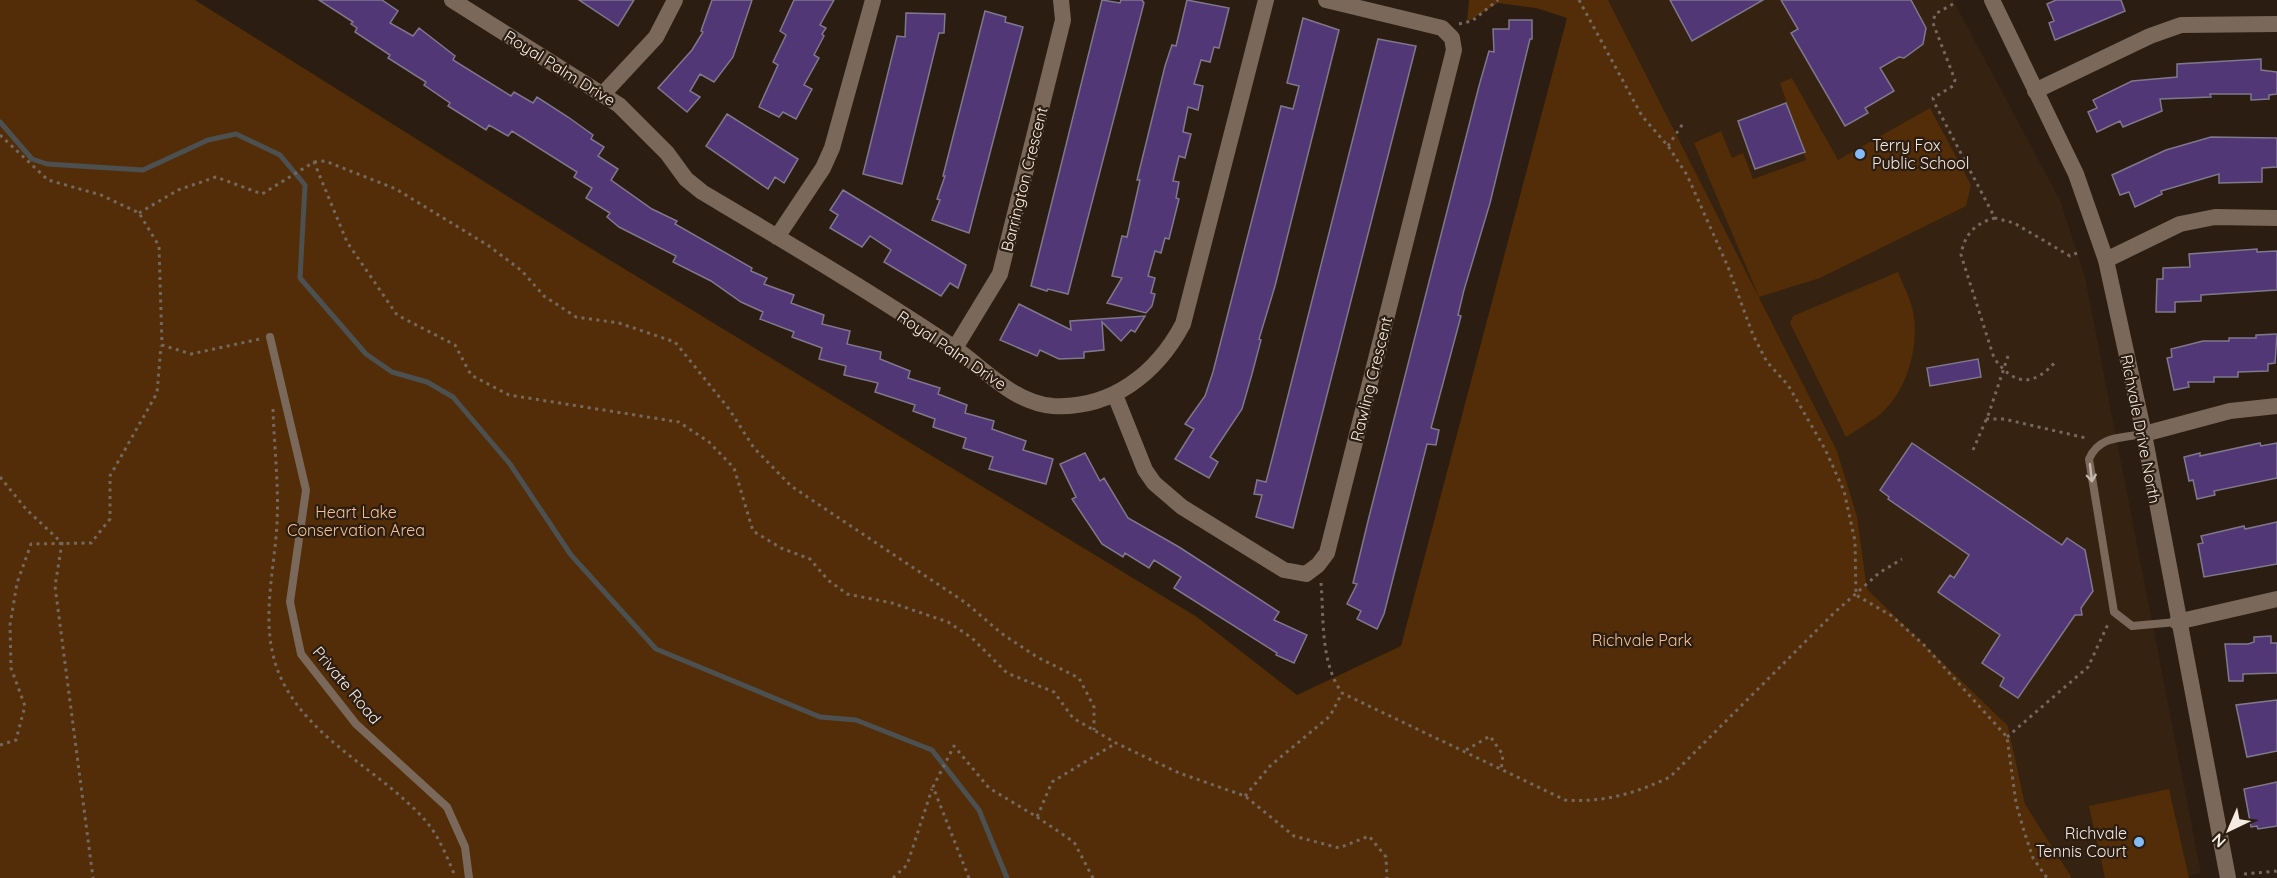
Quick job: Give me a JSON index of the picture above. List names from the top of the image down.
{
  "streets": {
    "street": [
      "Royal Palm Drive",
      "Barrington Crescent",
      "Rawling Crescent",
      "Richvale Drive North"
    ],
    "lane": ["Private Road"]
  },
  "crossings": [
    ["Royal Palm Drive", "Barrington Crescent"]
  ],
  "parks": ["Heart Lake Conservation Area", "Richvale Park"],
  "places": ["Terry Fox Public School", "Richvale Tennis Court"],
  "north": "bottom left"
}
